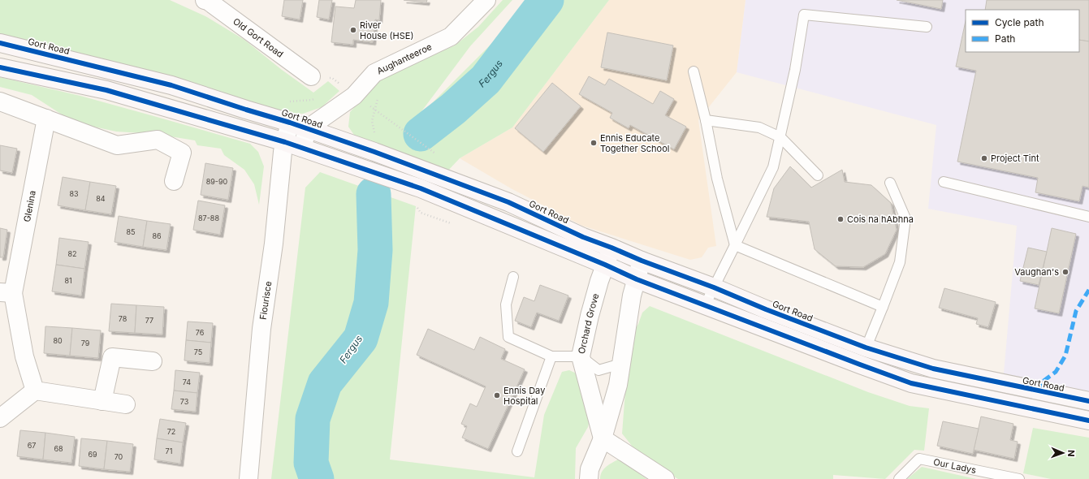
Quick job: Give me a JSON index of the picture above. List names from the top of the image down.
{
  "streets": {
    "main road": ["Gort Road"],
    "street": [
      "Old Gort Road",
      "Aughanteeroe",
      "Glenina",
      "Fiourisce",
      "Orchard Grove"
    ],
    "lane": ["Our Ladys"]
  },
  "crossings": [
    ["Gort Road", "Aughanteeroe"],
    ["Gort Road", "Fiourisce"],
    ["Gort Road", "Orchard Grove"]
  ],
  "water": ["Fergus"],
  "places": [
    "River House (HSE)",
    "Ennis Educate Together School",
    "Project Tint",
    "Cois na hAbhna",
    "Vaughan's",
    "Ennis Day Hospital"
  ],
  "house_numbers": [
    "89-90",
    "83",
    "84",
    "87-88",
    "85",
    "86",
    "82",
    "81",
    "78",
    "77",
    "76",
    "80",
    "79",
    "75",
    "74",
    "73",
    "72",
    "67",
    "68",
    "71",
    "69",
    "70"
  ],
  "legend": ["Cycle path", "Path"],
  "north": "right"
}
